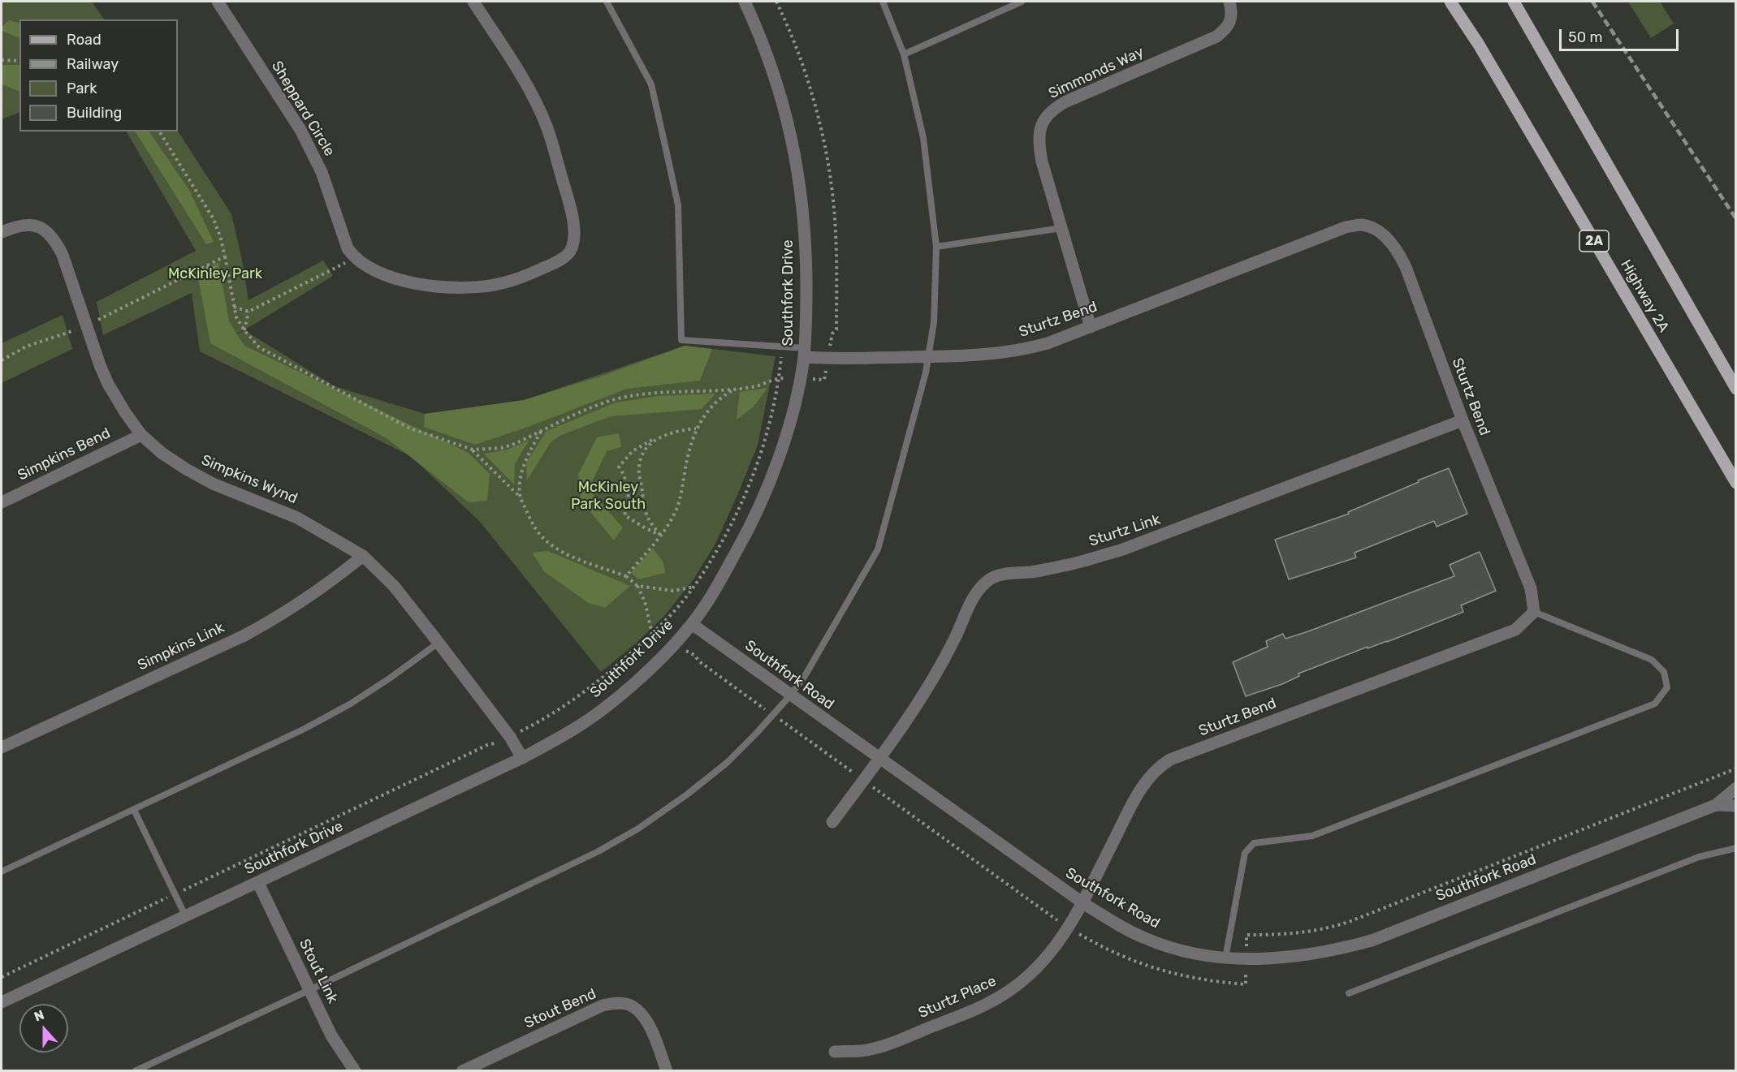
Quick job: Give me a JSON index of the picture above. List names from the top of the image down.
{
  "streets": {
    "main road": ["2A", "Highway 2A"],
    "street": [
      "Simmonds Way",
      "Sheppard Circle",
      "Southfork Drive",
      "Sturtz Bend",
      "Simpkins Bend",
      "Simpkins Wynd",
      "Sturtz Link",
      "Simpkins Link",
      "Southfork Road",
      "Stout Link",
      "Sturtz Place",
      "Stout Bend"
    ]
  },
  "crossings": [
    ["Simmonds Way", "Sturtz Bend"],
    ["Southfork Drive", "Sturtz Bend"],
    ["Southfork Drive", "Simpkins Wynd"],
    ["Southfork Drive", "Southfork Road"],
    ["Southfork Drive", "Stout Link"],
    ["Sturtz Bend", "Sturtz Link"],
    ["Sturtz Bend", "Southfork Road"],
    ["Sturtz Bend", "Sturtz Place"],
    ["Simpkins Bend", "Simpkins Wynd"],
    ["Simpkins Wynd", "Simpkins Link"],
    ["Sturtz Link", "Southfork Road"],
    ["Southfork Road", "Sturtz Place"]
  ],
  "parks": ["McKinley Park", "McKinley Park South"],
  "legend": [
    "Road",
    "Railway",
    "Park",
    "Building"
  ],
  "scale_bar": "50 m",
  "north": "top"
}
